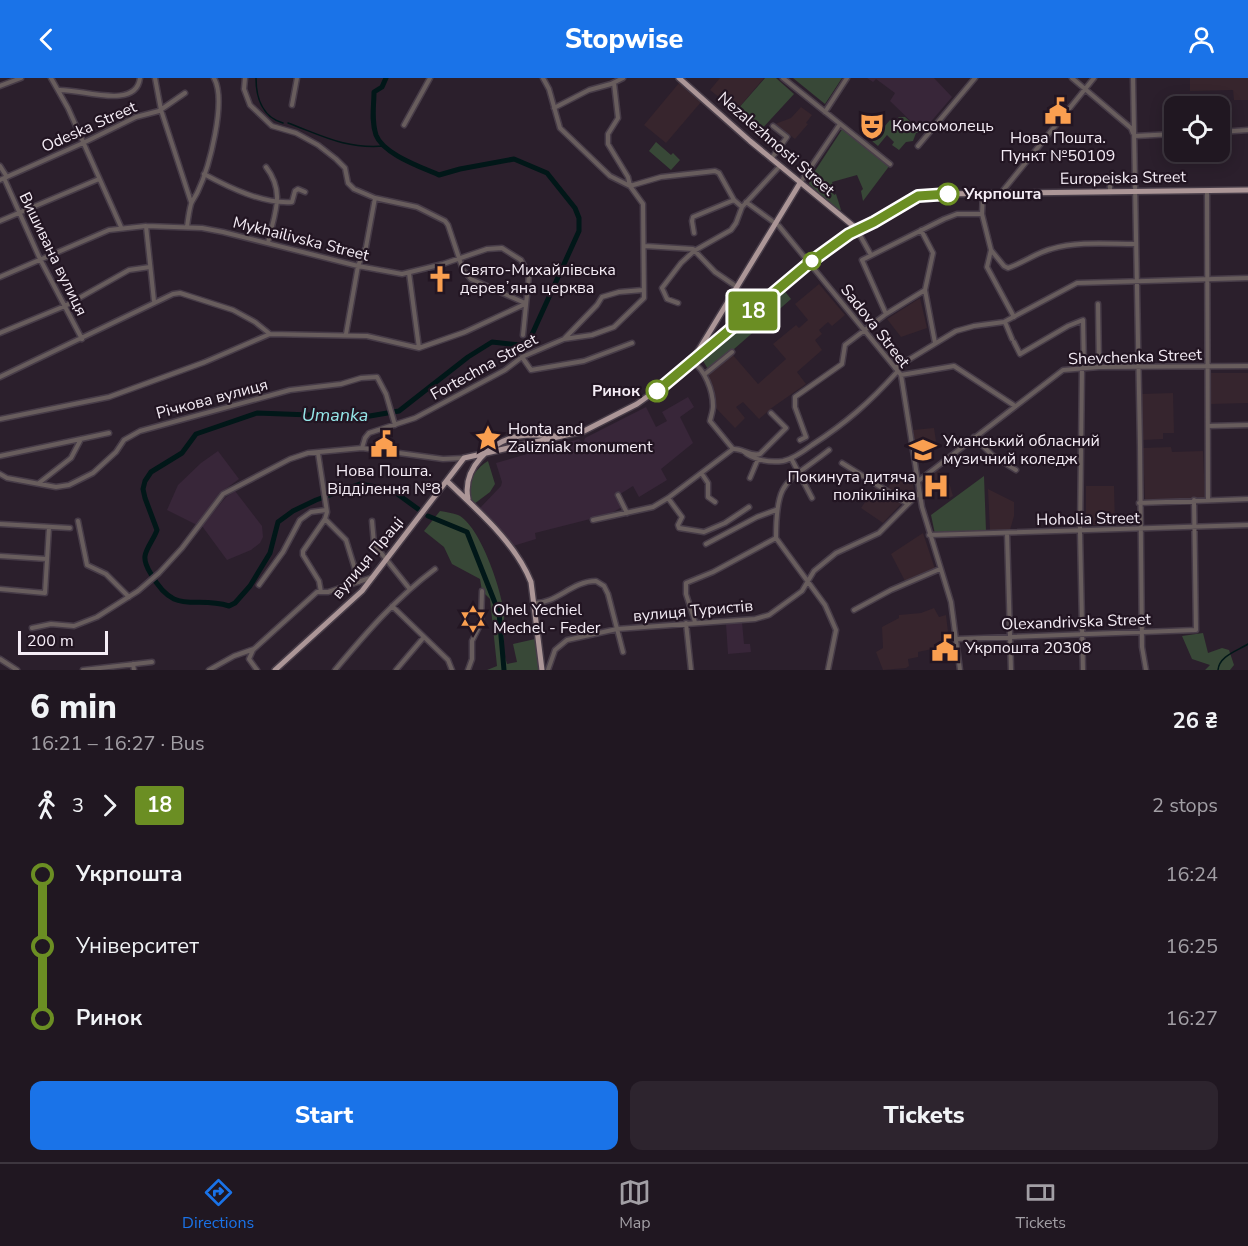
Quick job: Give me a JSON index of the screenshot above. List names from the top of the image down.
{
  "streets": {
    "main road": ["Nezalezhnosti Street", "Europeiska Street", "вулиця Праці"],
    "street": [
      "Odeska Street",
      "Mykhailivska Street",
      "Вишивана вулиця",
      "Sadova Street",
      "Shevchenka Street",
      "Fortechna Street",
      "Річкова вулиця",
      "Hoholia Street",
      "вулиця Туристів",
      "Olexandrivska Street"
    ]
  },
  "crossings": [
    ["Odeska Street", "Вишивана вулиця"],
    ["Nezalezhnosti Street", "Europeiska Street"],
    ["Mykhailivska Street", "Вишивана вулиця"],
    ["Sadova Street", "Shevchenka Street"],
    ["Sadova Street", "Fortechna Street"],
    ["Sadova Street", "Hoholia Street"],
    ["Sadova Street", "вулиця Туристів"],
    ["Sadova Street", "Olexandrivska Street"],
    ["Fortechna Street", "Річкова вулиця"],
    ["Hoholia Street", "Olexandrivska Street"]
  ],
  "water": ["Umanka"],
  "places": {
    "public building": ["Нова Пошта. Пункт №50109", "Нова Пошта. Відділення №8", "Укрпошта 20308"],
    "theatre": ["Комсомолець"],
    "other": ["Укрпошта", "Ринок"],
    "church": ["Свято-Михайлівська деревʼяна церква"],
    "place": ["Honta and Zalizniak monument"],
    "school or university": ["Уманський обласний музичний коледж"],
    "hospital": ["Покинута дитяча поліклініка"],
    "synagogue": ["Ohel Yechiel Mechel - Feder"]
  },
  "lines": ["bus line 18"],
  "scale_bar": "200 m",
  "page": {
    "header": "Stopwise",
    "on_map": "18",
    "scale": "200 m",
    "heading": ["6 min", "16:21 – 16:27 · Bus", "26 ₴"],
    "legs": ["3", "18", "2 stops"],
    "list": [
      {
        "name": "Укрпошта",
        "value": "16:24"
      },
      {
        "name": "Університет",
        "value": "16:25"
      },
      {
        "name": "Ринок",
        "value": "16:27"
      }
    ],
    "buttons": ["Start", "Tickets"],
    "tabs": ["Directions", "Map", "Tickets"]
  }
}
